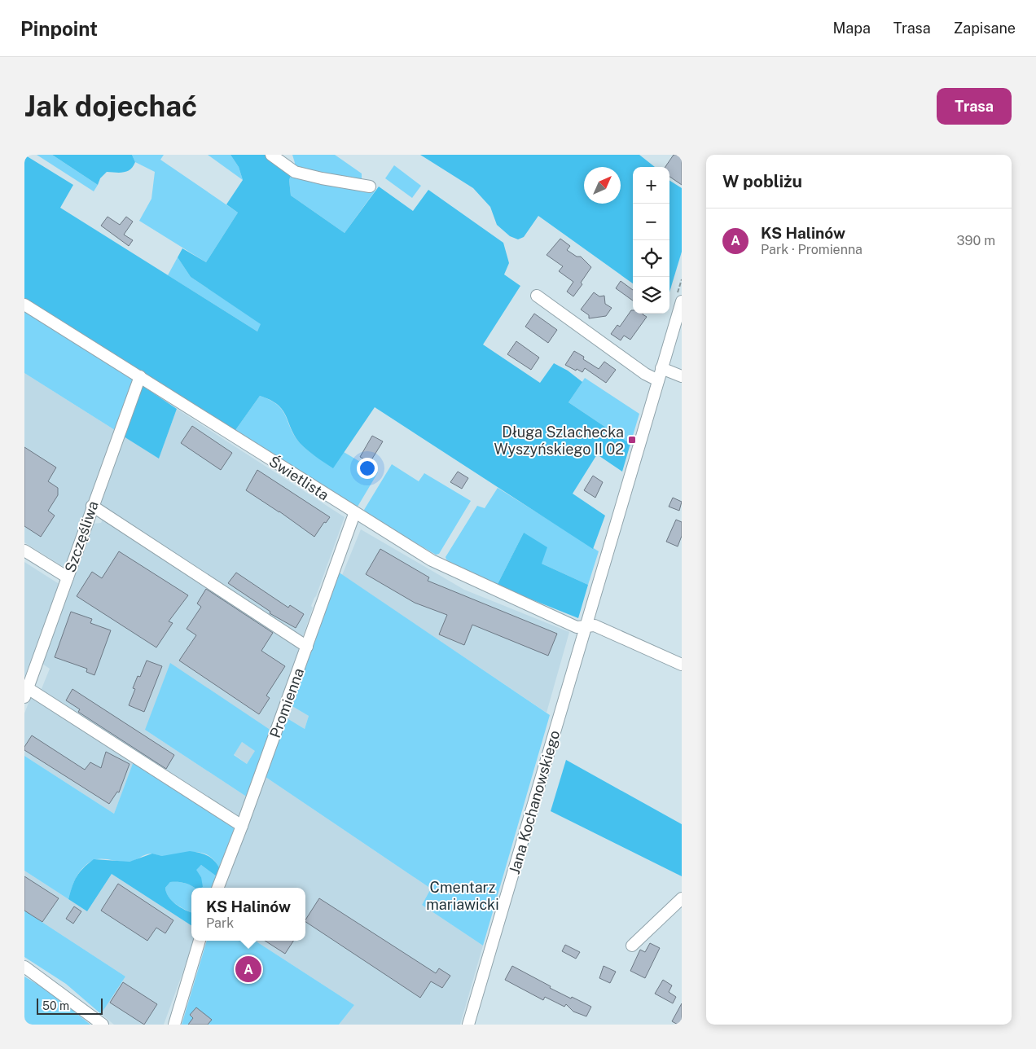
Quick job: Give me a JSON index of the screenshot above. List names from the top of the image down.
{
  "streets": {
    "street": [
      "Świetlista",
      "Szczęśliwa",
      "Promienna",
      "Jana Kochanowskiego"
    ]
  },
  "crossings": [
    ["Świetlista", "Szczęśliwa"],
    ["Świetlista", "Promienna"],
    ["Świetlista", "Jana Kochanowskiego"]
  ],
  "parks": ["Cmentarz mariawicki"],
  "places": {
    "transit": ["Długa Szlachecka Wyszyńskiego II 02"]
  },
  "scale_bar": "50 m",
  "north": "top right",
  "page": {
    "header": "Pinpoint",
    "nav": ["Mapa", "Trasa", "Zapisane"],
    "buttons": "Trasa",
    "title": "Jak dojechać",
    "heading": "W pobliżu",
    "map_buttons": ["+", "−"],
    "list": [
      {
        "mark": "A",
        "name": "KS Halinów",
        "note": "Park · Promienna",
        "value": "390 m"
      }
    ],
    "popup": ["KS Halinów", "Park"],
    "pins": "A",
    "scale": "50 m"
  }
}
